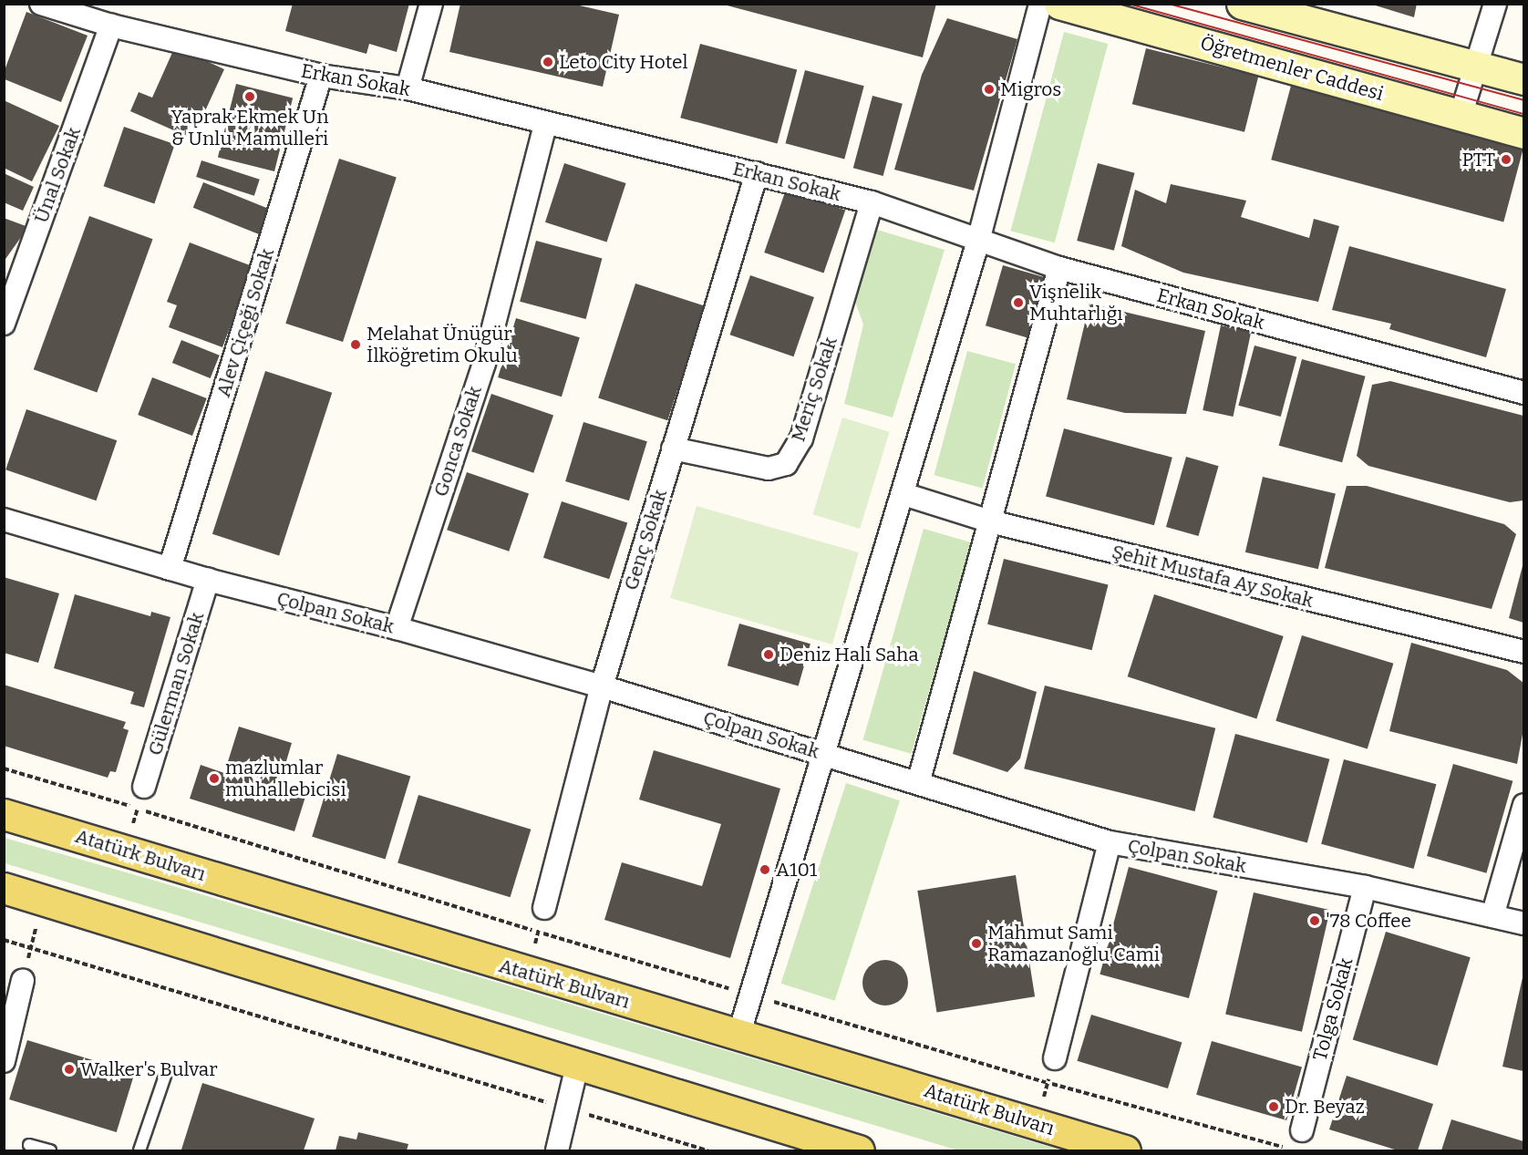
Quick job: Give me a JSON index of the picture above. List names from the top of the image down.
{
  "streets": {
    "main road": ["Öğretmenler Caddesi", "Atatürk Bulvarı"],
    "street": [
      "Erkan Sokak",
      "Ünal Sokak",
      "Alev Çiçeği Sokak",
      "Meriç Sokak",
      "Gonca Sokak",
      "Genç Sokak",
      "Şehit Mustafa Ay Sokak",
      "Çolpan Sokak",
      "Gülerman Sokak",
      "Tolga Sokak"
    ]
  },
  "crossings": [
    ["Erkan Sokak", "Ünal Sokak"],
    ["Erkan Sokak", "Alev Çiçeği Sokak"],
    ["Erkan Sokak", "Meriç Sokak"],
    ["Erkan Sokak", "Gonca Sokak"],
    ["Erkan Sokak", "Genç Sokak"],
    ["Alev Çiçeği Sokak", "Çolpan Sokak"],
    ["Meriç Sokak", "Genç Sokak"],
    ["Gonca Sokak", "Çolpan Sokak"],
    ["Genç Sokak", "Çolpan Sokak"],
    ["Çolpan Sokak", "Gülerman Sokak"],
    ["Çolpan Sokak", "Tolga Sokak"]
  ],
  "places": [
    "Leto City Hotel",
    "Migros",
    "Yaprak Ekmek Un & Unlu Mamulleri",
    "PTT",
    "Vişnelik Muhtarlığı",
    "Melahat Ünügür İlköğretim Okulu",
    "Deniz Halı Saha",
    "mazlumlar muhallebicisi",
    "A101",
    "'78 Coffee",
    "Mahmut Sami Ramazanoğlu Cami",
    "Walker's Bulvar",
    "Dr. Beyaz"
  ]
}
